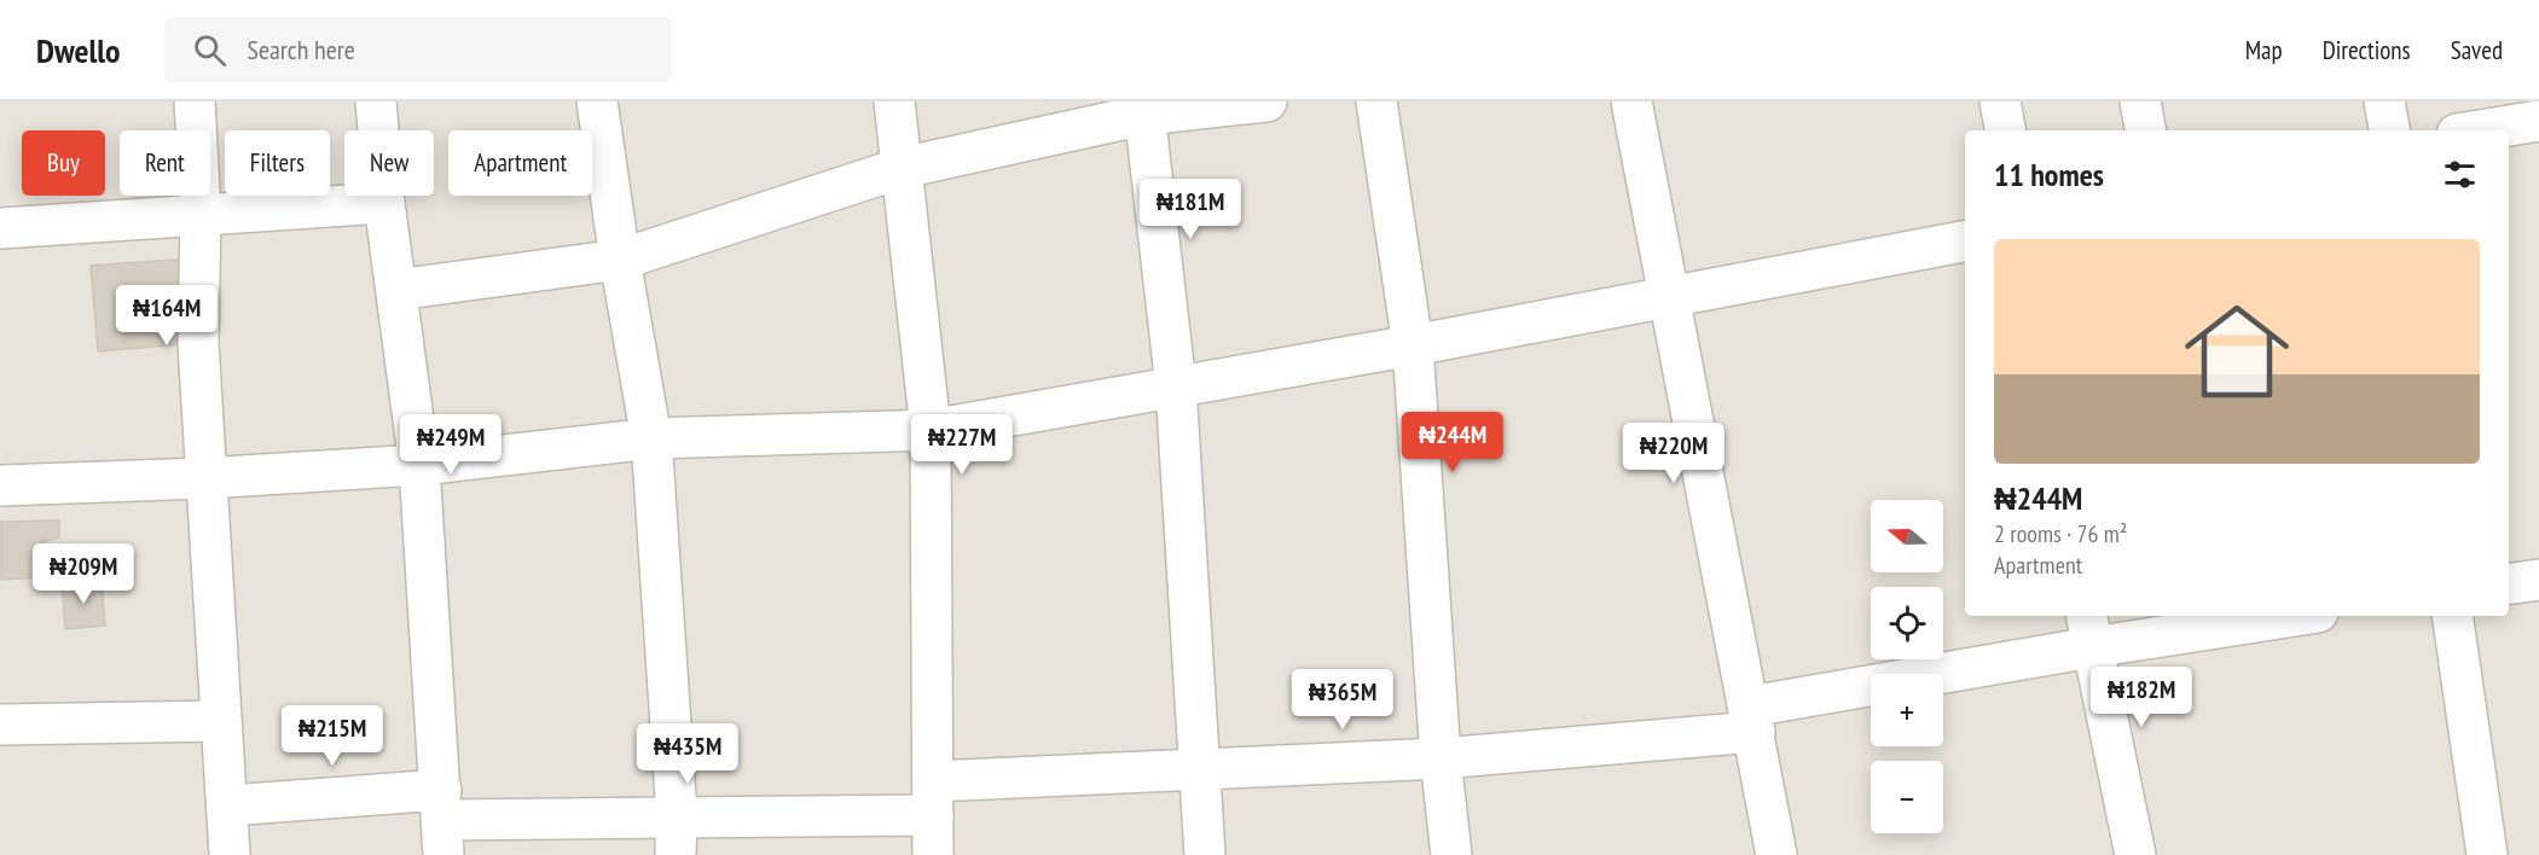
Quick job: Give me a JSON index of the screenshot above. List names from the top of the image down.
{
  "north": "left",
  "page": {
    "header": "Dwello",
    "search": "Search here",
    "nav": ["Map", "Directions", "Saved"],
    "chip": [
      "Buy",
      "Rent",
      "Filters",
      "New",
      "Apartment"
    ],
    "heading": "11 homes",
    "price": [
      "₦181M",
      "₦164M",
      "₦244M",
      "₦249M",
      "₦227M",
      "₦220M",
      "₦209M",
      "₦182M",
      "₦365M",
      "₦215M",
      "₦435M"
    ],
    "list": [
      {
        "name": "₦244M",
        "note": "2 rooms · 76 m² · Apartment"
      }
    ],
    "map_buttons": ["+", "−"]
  }
}
